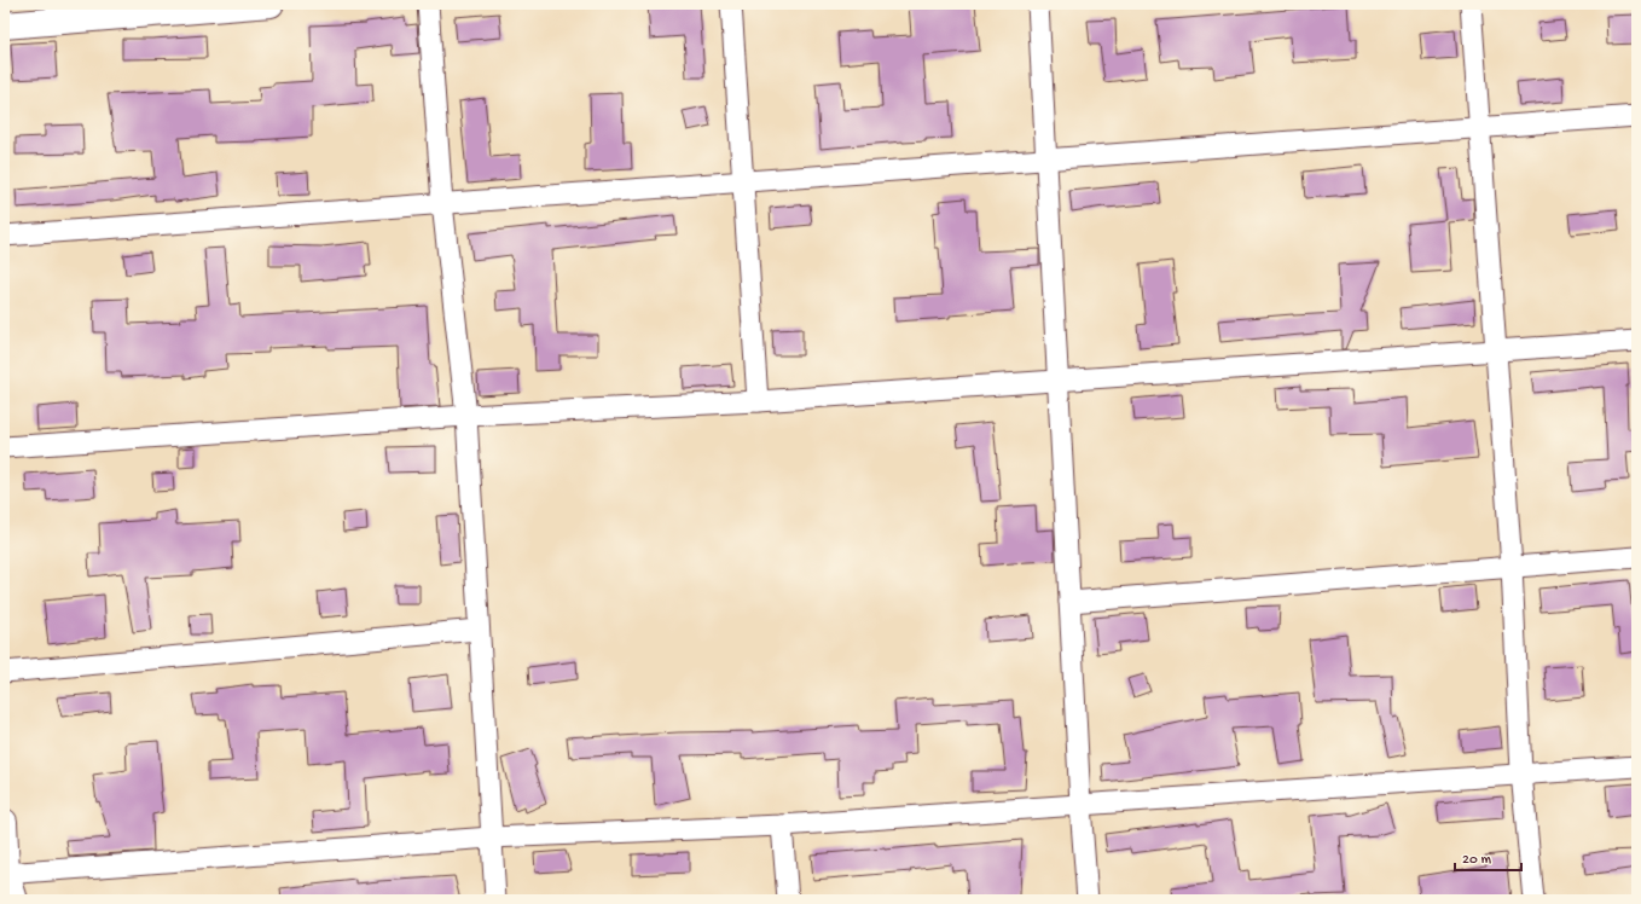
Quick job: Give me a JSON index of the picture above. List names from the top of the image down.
{
  "scale_bar": "20 m"
}
